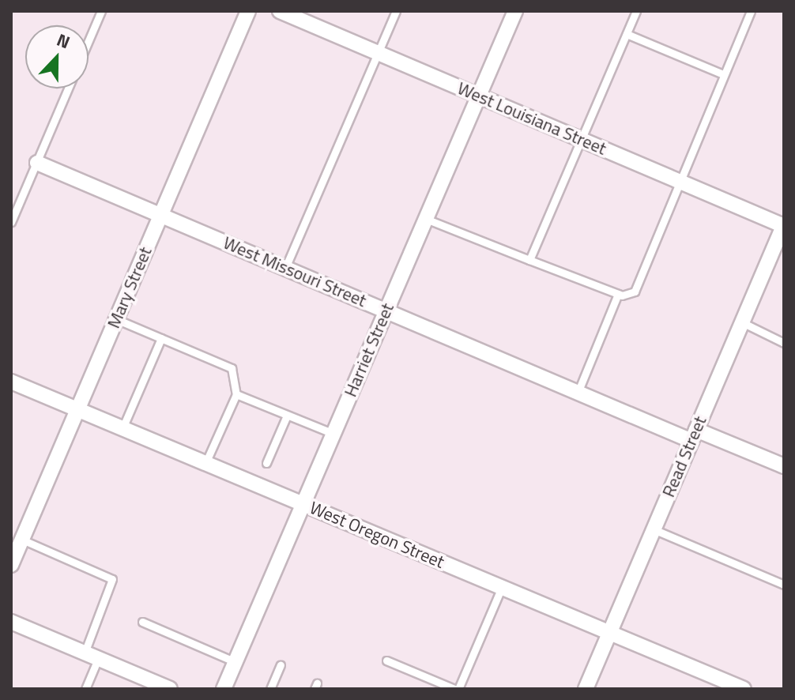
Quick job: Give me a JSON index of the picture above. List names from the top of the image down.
{
  "streets": {
    "street": [
      "West Louisiana Street",
      "West Missouri Street",
      "Mary Street",
      "Harriet Street",
      "Read Street",
      "West Oregon Street"
    ]
  },
  "crossings": [
    ["West Louisiana Street", "Harriet Street"],
    ["West Louisiana Street", "Read Street"],
    ["West Missouri Street", "Mary Street"],
    ["West Missouri Street", "Harriet Street"],
    ["West Missouri Street", "Read Street"],
    ["Mary Street", "West Oregon Street"],
    ["Harriet Street", "West Oregon Street"],
    ["Read Street", "West Oregon Street"]
  ],
  "north": "top"
}
